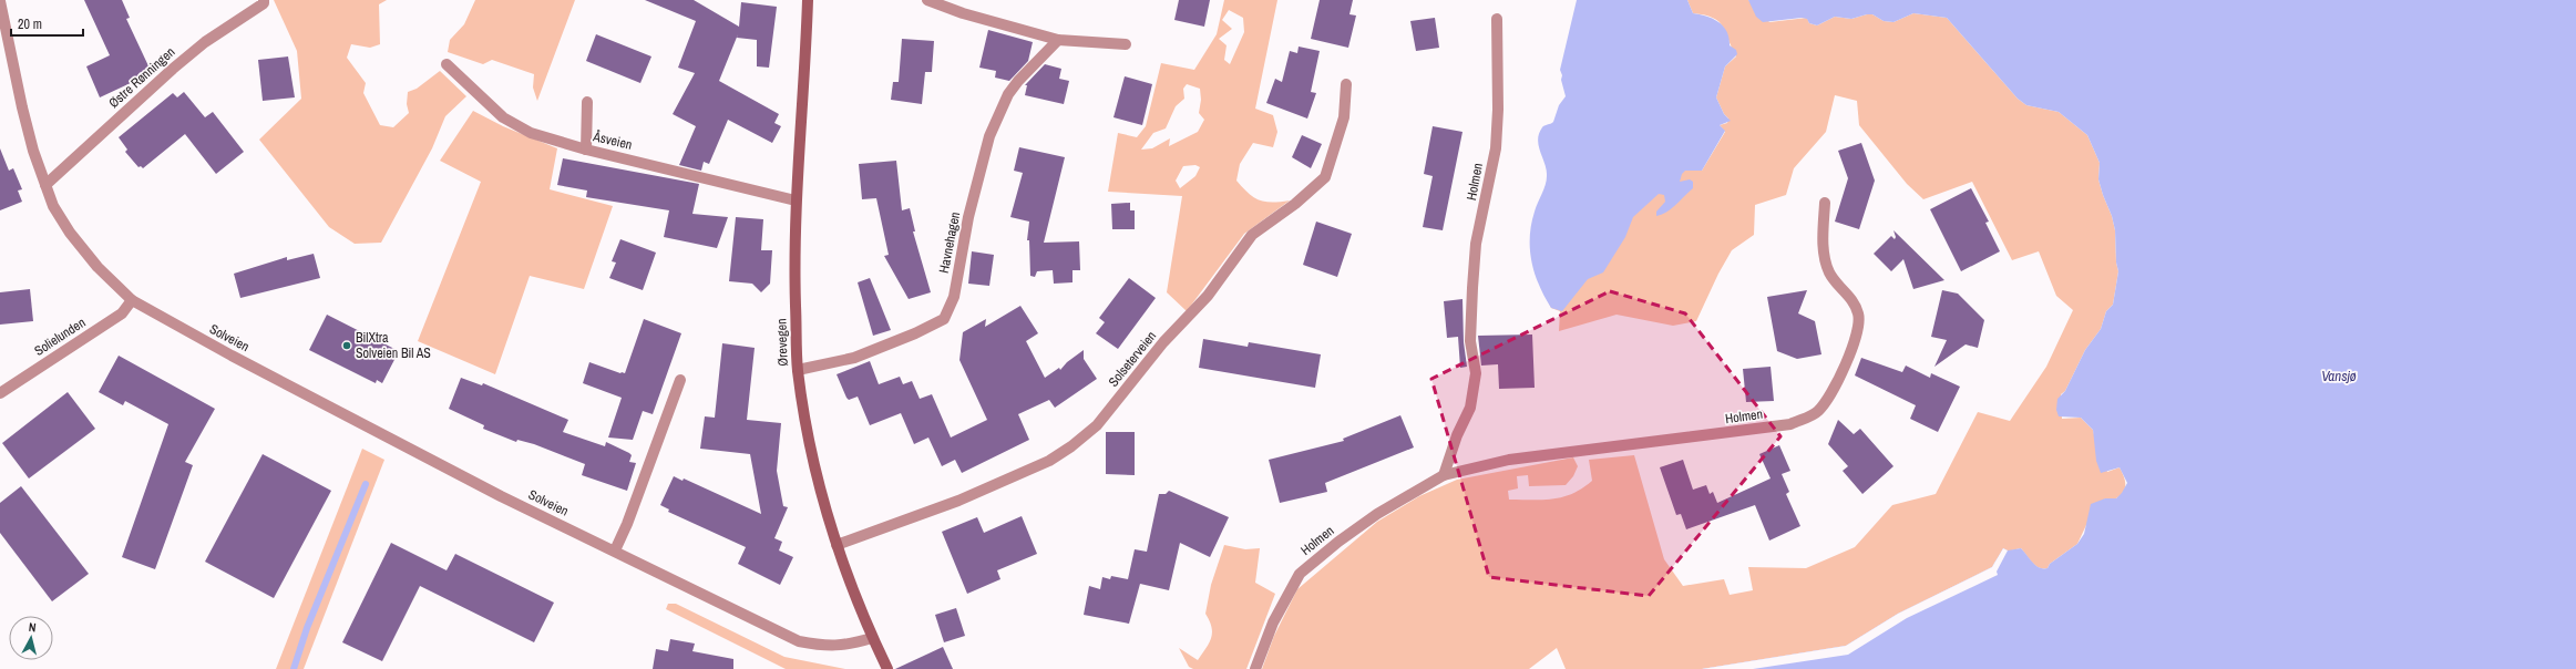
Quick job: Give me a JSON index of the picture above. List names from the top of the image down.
{
  "streets": {
    "street": [
      "Østre Rønningen",
      "Åsveien",
      "Holmen",
      "Havnehagen",
      "Solielunden",
      "Solveien",
      "Ørevegen",
      "Solseterveien"
    ]
  },
  "crossings": [
    ["Østre Rønningen", "Solveien"],
    ["Åsveien", "Ørevegen"],
    ["Havnehagen", "Ørevegen"],
    ["Solielunden", "Solveien"],
    ["Solveien", "Ørevegen"],
    ["Ørevegen", "Solseterveien"]
  ],
  "water": ["Vansjø"],
  "places": ["BilXtra Solveien Bil AS"],
  "scale_bar": "20 m",
  "north": "top"
}
